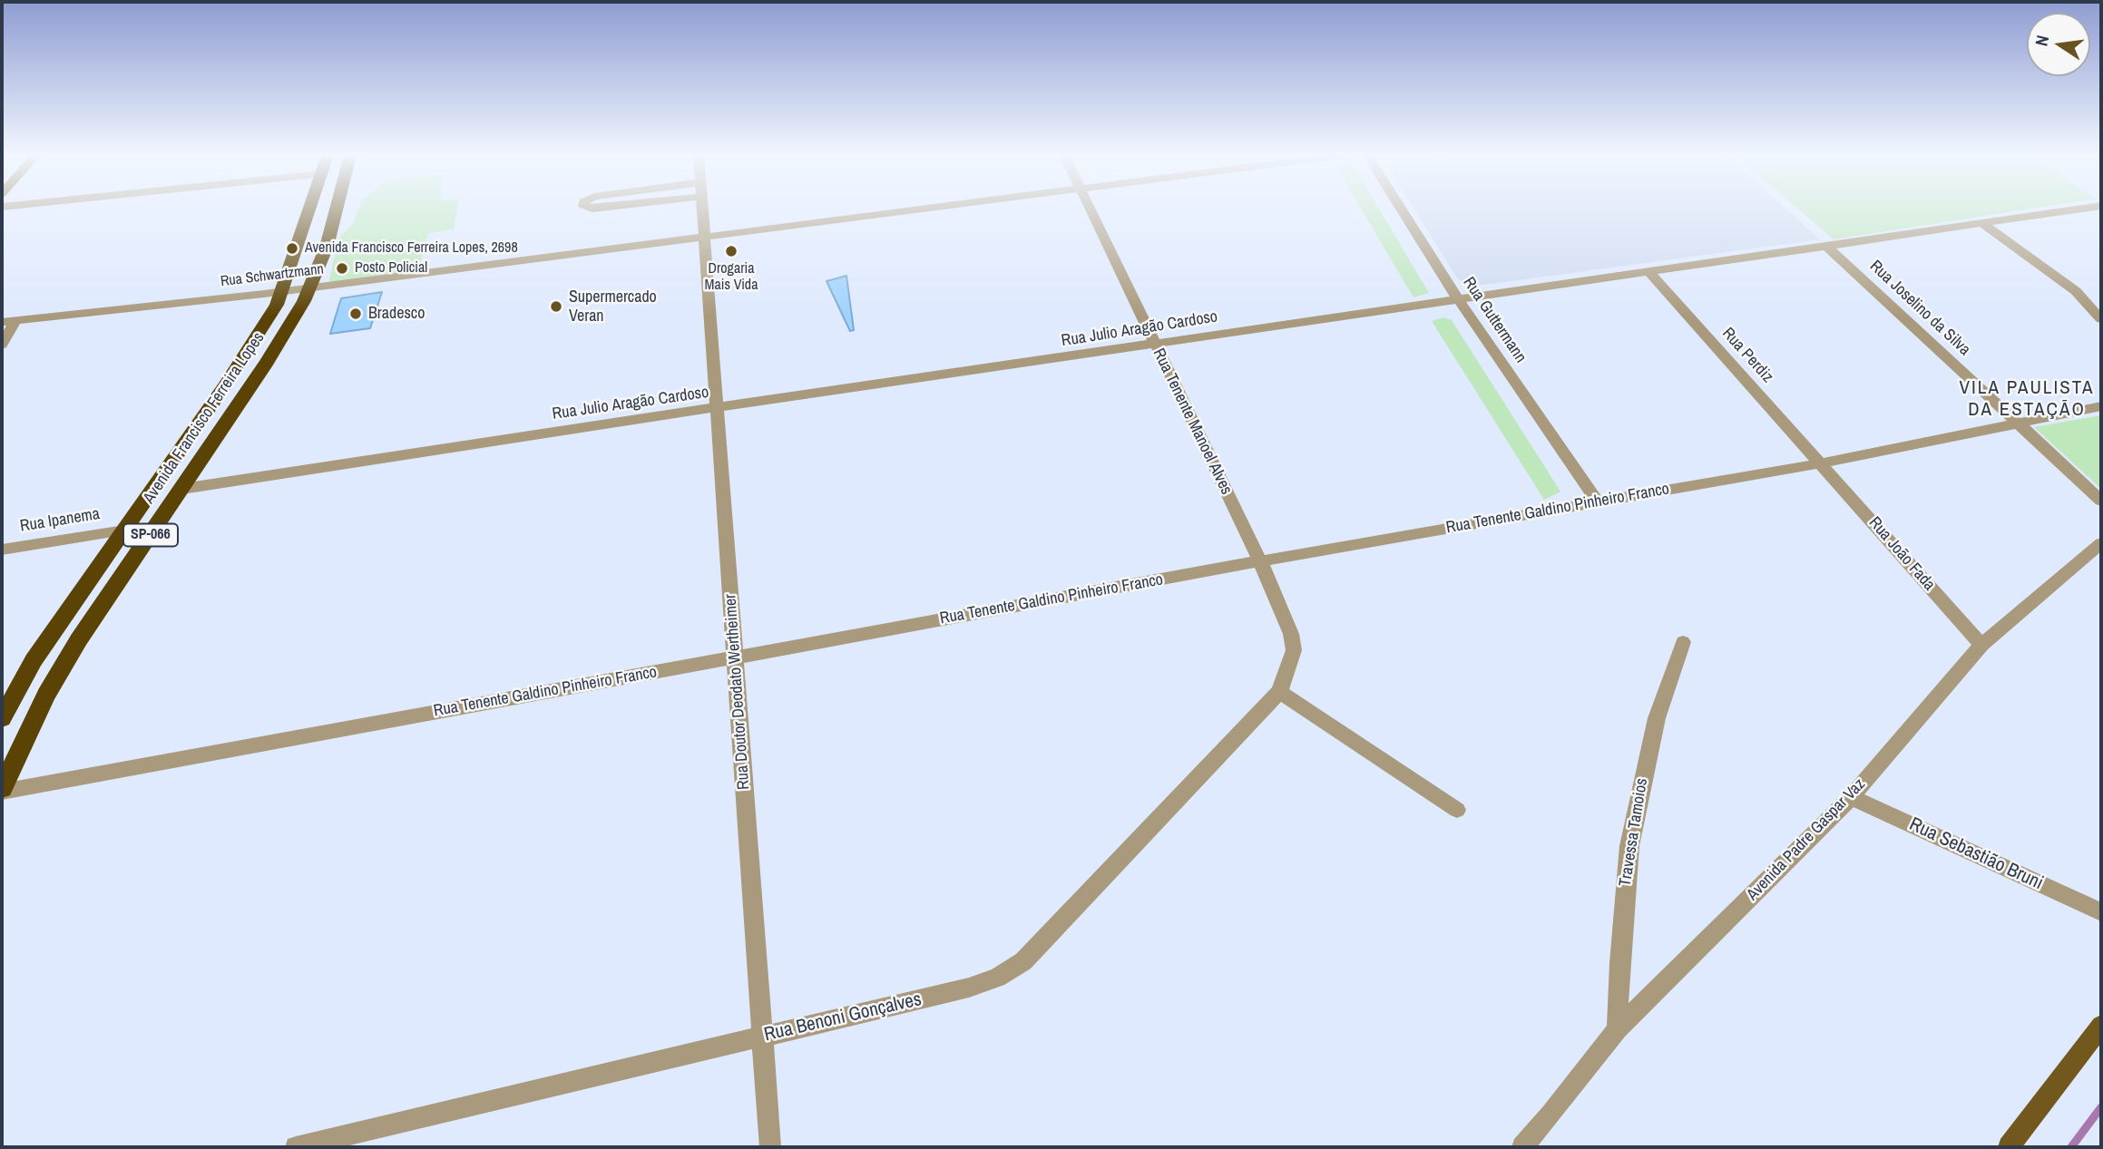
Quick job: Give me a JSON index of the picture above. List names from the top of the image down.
{
  "streets": {
    "highway": ["Avenida Francisco Ferreira Lopes", "SP-066"],
    "street": [
      "Rua Schwartzmann",
      "Rua Joselino da Silva",
      "Rua Guttermann",
      "Rua Julio Aragão Cardoso",
      "Rua Perdiz",
      "Rua Tenente Manoel Alves",
      "Rua Tenente Galdino Pinheiro Franco",
      "Rua Ipanema",
      "Rua João Fada",
      "Rua Doutor Deodato Wertheimer",
      "Travessa Tamoios",
      "Avenida Padre Gaspar Vaz",
      "Rua Sebastião Bruni",
      "Rua Benoni Gonçalves"
    ]
  },
  "crossings": [
    ["Rua Schwartzmann", "Avenida Francisco Ferreira Lopes"],
    ["Rua Schwartzmann", "Rua Doutor Deodato Wertheimer"],
    ["Rua Joselino da Silva", "Rua Julio Aragão Cardoso"],
    ["Rua Joselino da Silva", "Rua Tenente Galdino Pinheiro Franco"],
    ["Rua Guttermann", "Rua Julio Aragão Cardoso"],
    ["Rua Guttermann", "Rua Tenente Galdino Pinheiro Franco"],
    ["Rua Julio Aragão Cardoso", "Rua Perdiz"],
    ["Rua Julio Aragão Cardoso", "Avenida Francisco Ferreira Lopes"],
    ["Rua Julio Aragão Cardoso", "Rua Tenente Manoel Alves"],
    ["Rua Julio Aragão Cardoso", "Rua Doutor Deodato Wertheimer"],
    ["Rua Perdiz", "Rua Tenente Galdino Pinheiro Franco"],
    ["Rua Perdiz", "Rua João Fada"],
    ["Avenida Francisco Ferreira Lopes", "Rua Tenente Galdino Pinheiro Franco"],
    ["Avenida Francisco Ferreira Lopes", "Rua Ipanema"],
    ["Rua Tenente Manoel Alves", "Rua Tenente Galdino Pinheiro Franco"],
    ["Rua Tenente Manoel Alves", "Rua Benoni Gonçalves"],
    ["Rua Tenente Galdino Pinheiro Franco", "Rua João Fada"],
    ["Rua Tenente Galdino Pinheiro Franco", "Rua Doutor Deodato Wertheimer"],
    ["Rua João Fada", "Avenida Padre Gaspar Vaz"],
    ["Rua Doutor Deodato Wertheimer", "Rua Benoni Gonçalves"],
    ["Travessa Tamoios", "Avenida Padre Gaspar Vaz"],
    ["Avenida Padre Gaspar Vaz", "Rua Sebastião Bruni"]
  ],
  "districts": ["VILA PAULISTA DA ESTAÇÃO"],
  "places": [
    "Avenida Francisco Ferreira Lopes, 2698",
    "Drogaria Mais Vida",
    "Posto Policial",
    "Supermercado Veran",
    "Bradesco"
  ],
  "north": "left"
}
